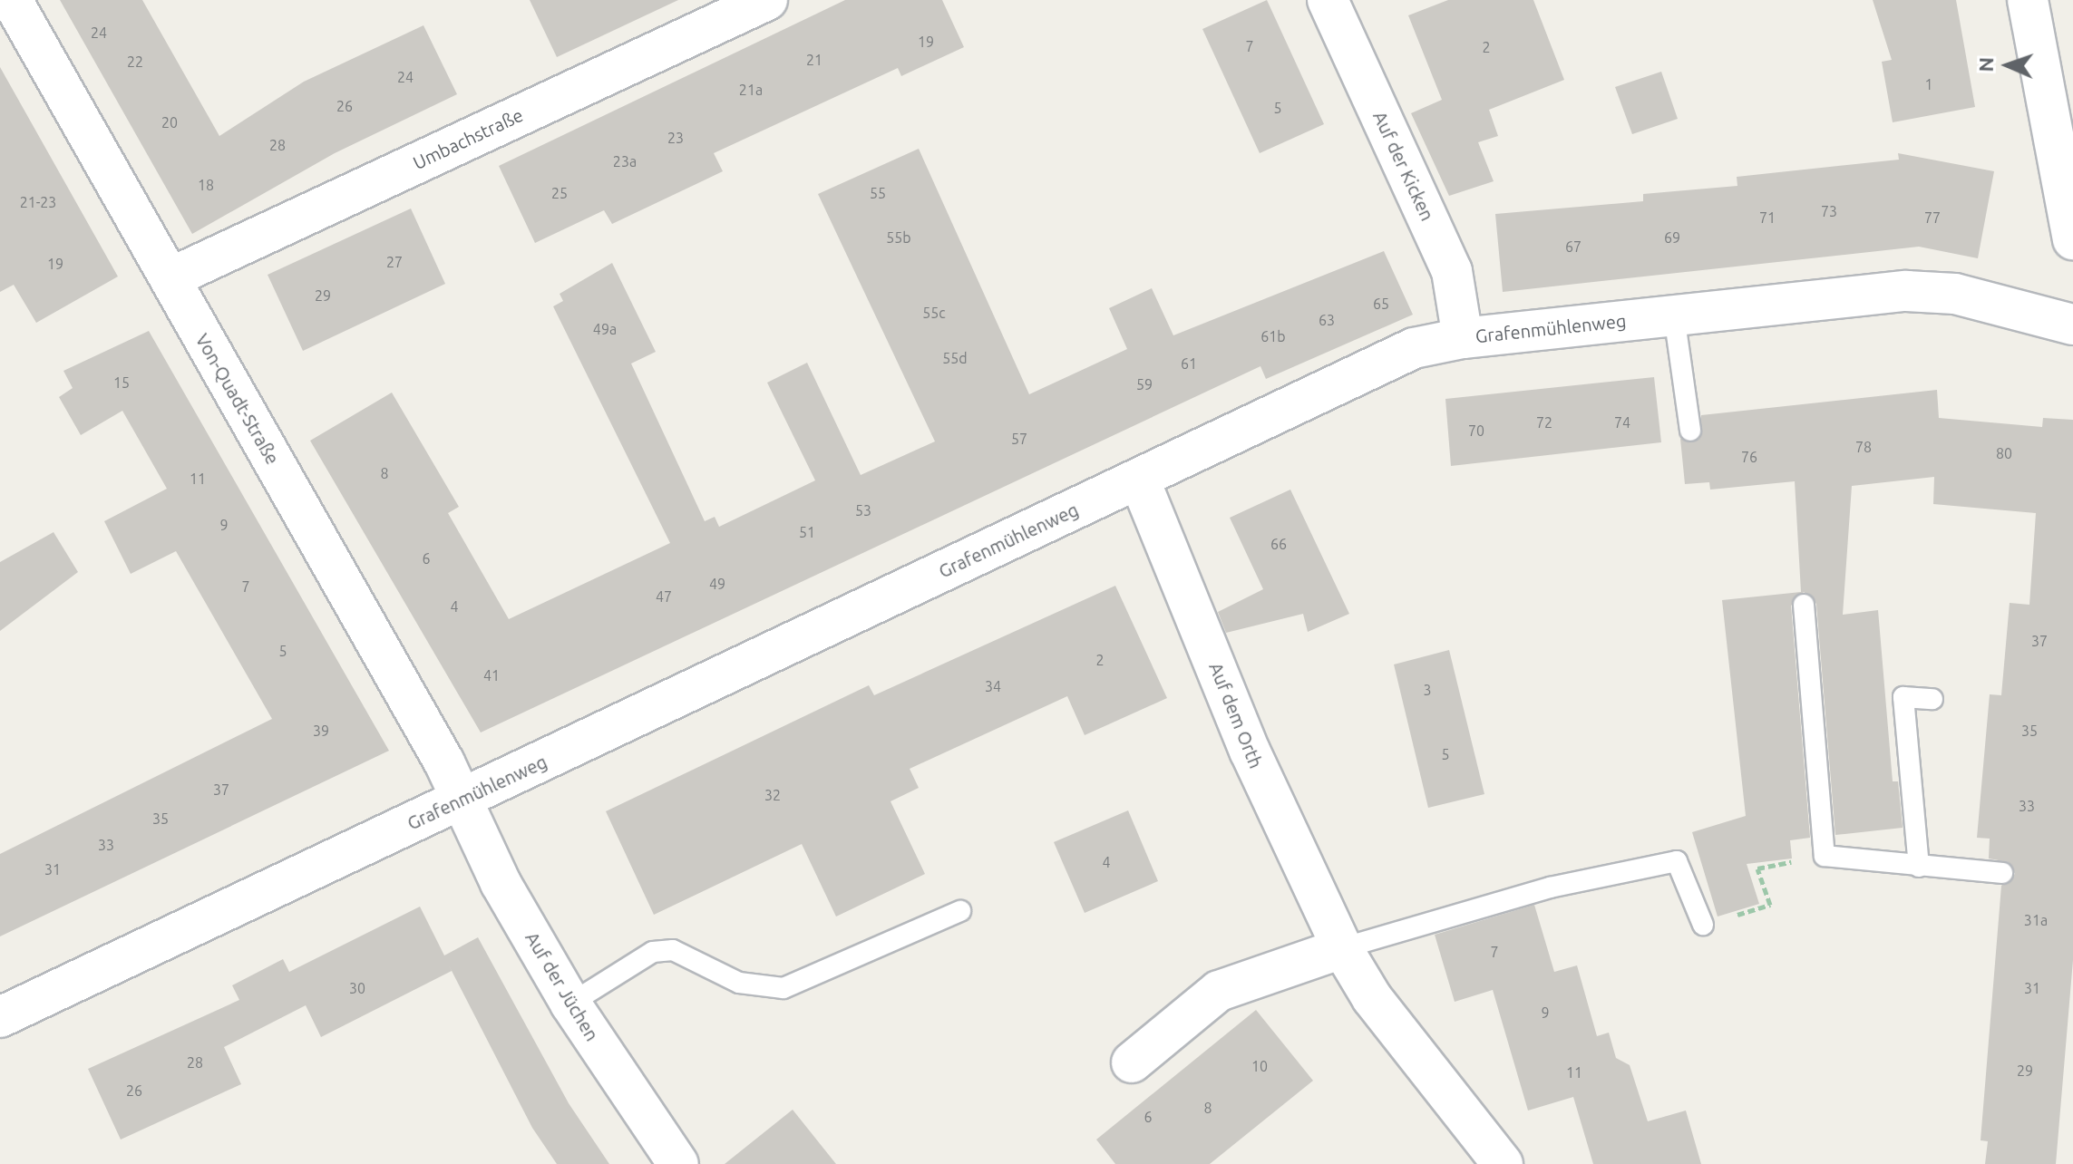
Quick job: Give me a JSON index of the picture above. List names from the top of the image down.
{
  "streets": {
    "street": [
      "Umbachstraße",
      "Auf der Kicken",
      "Grafenmühlenweg",
      "Von-Quadt-Straße",
      "Auf dem Orth",
      "Auf der Jüchen"
    ]
  },
  "crossings": [
    ["Umbachstraße", "Von-Quadt-Straße"],
    ["Auf der Kicken", "Grafenmühlenweg"],
    ["Grafenmühlenweg", "Von-Quadt-Straße"],
    ["Grafenmühlenweg", "Auf dem Orth"],
    ["Grafenmühlenweg", "Auf der Jüchen"],
    ["Von-Quadt-Straße", "Auf der Jüchen"]
  ],
  "house_numbers": [
    "24",
    "19",
    "7",
    "2",
    "21",
    "22",
    "24",
    "1",
    "21a",
    "26",
    "5",
    "20",
    "23",
    "28",
    "23a",
    "18",
    "25",
    "55",
    "21-23",
    "73",
    "71",
    "77",
    "55b",
    "69",
    "67",
    "27",
    "19",
    "29",
    "65",
    "55c",
    "63",
    "49a",
    "61b",
    "55d",
    "61",
    "15",
    "59",
    "72",
    "74",
    "70",
    "57",
    "78",
    "80",
    "76",
    "8",
    "11",
    "53",
    "9",
    "51",
    "66",
    "6",
    "49",
    "7",
    "47",
    "4",
    "37",
    "5",
    "2",
    "41",
    "34",
    "3",
    "39",
    "35",
    "5",
    "37",
    "32",
    "33",
    "35",
    "33",
    "4",
    "31",
    "31a",
    "7",
    "30",
    "31",
    "9",
    "28",
    "10",
    "29",
    "11",
    "26",
    "8",
    "6"
  ],
  "north": "left"
}
